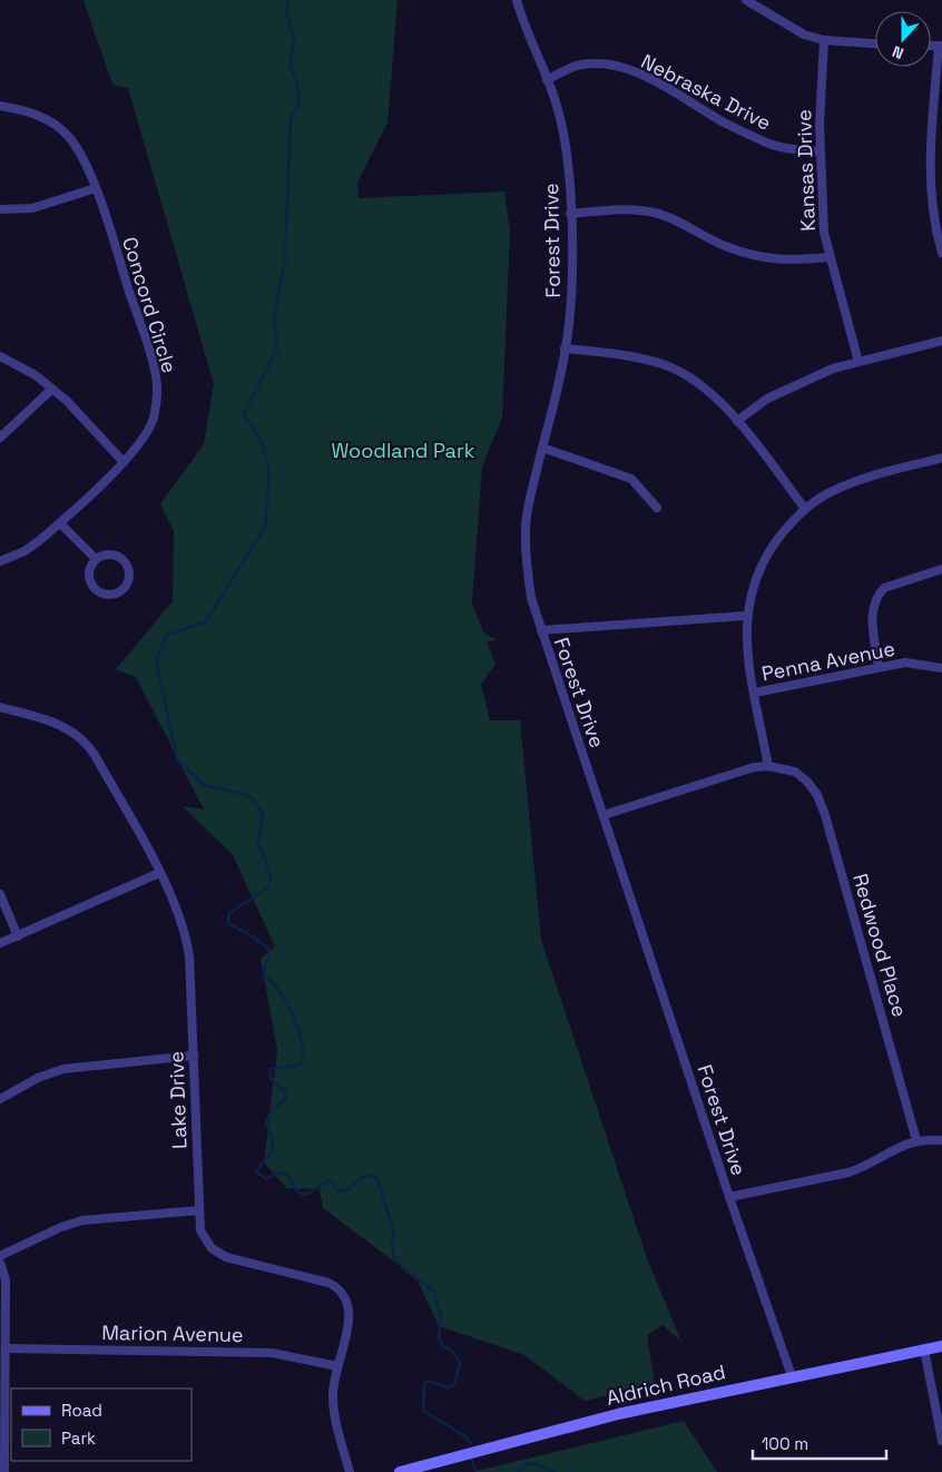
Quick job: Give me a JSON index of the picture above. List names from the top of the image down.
{
  "streets": {
    "main road": ["Aldrich Road"],
    "street": [
      "Nebraska Drive",
      "Kansas Drive",
      "Forest Drive",
      "Concord Circle",
      "Penna Avenue",
      "Redwood Place",
      "Lake Drive",
      "Marion Avenue"
    ]
  },
  "crossings": [
    ["Nebraska Drive", "Kansas Drive"],
    ["Nebraska Drive", "Forest Drive"],
    ["Forest Drive", "Redwood Place"],
    ["Forest Drive", "Aldrich Road"],
    ["Lake Drive", "Marion Avenue"]
  ],
  "parks": ["Woodland Park"],
  "legend": ["Road", "Park"],
  "scale_bar": "100 m",
  "north": "bottom"
}
